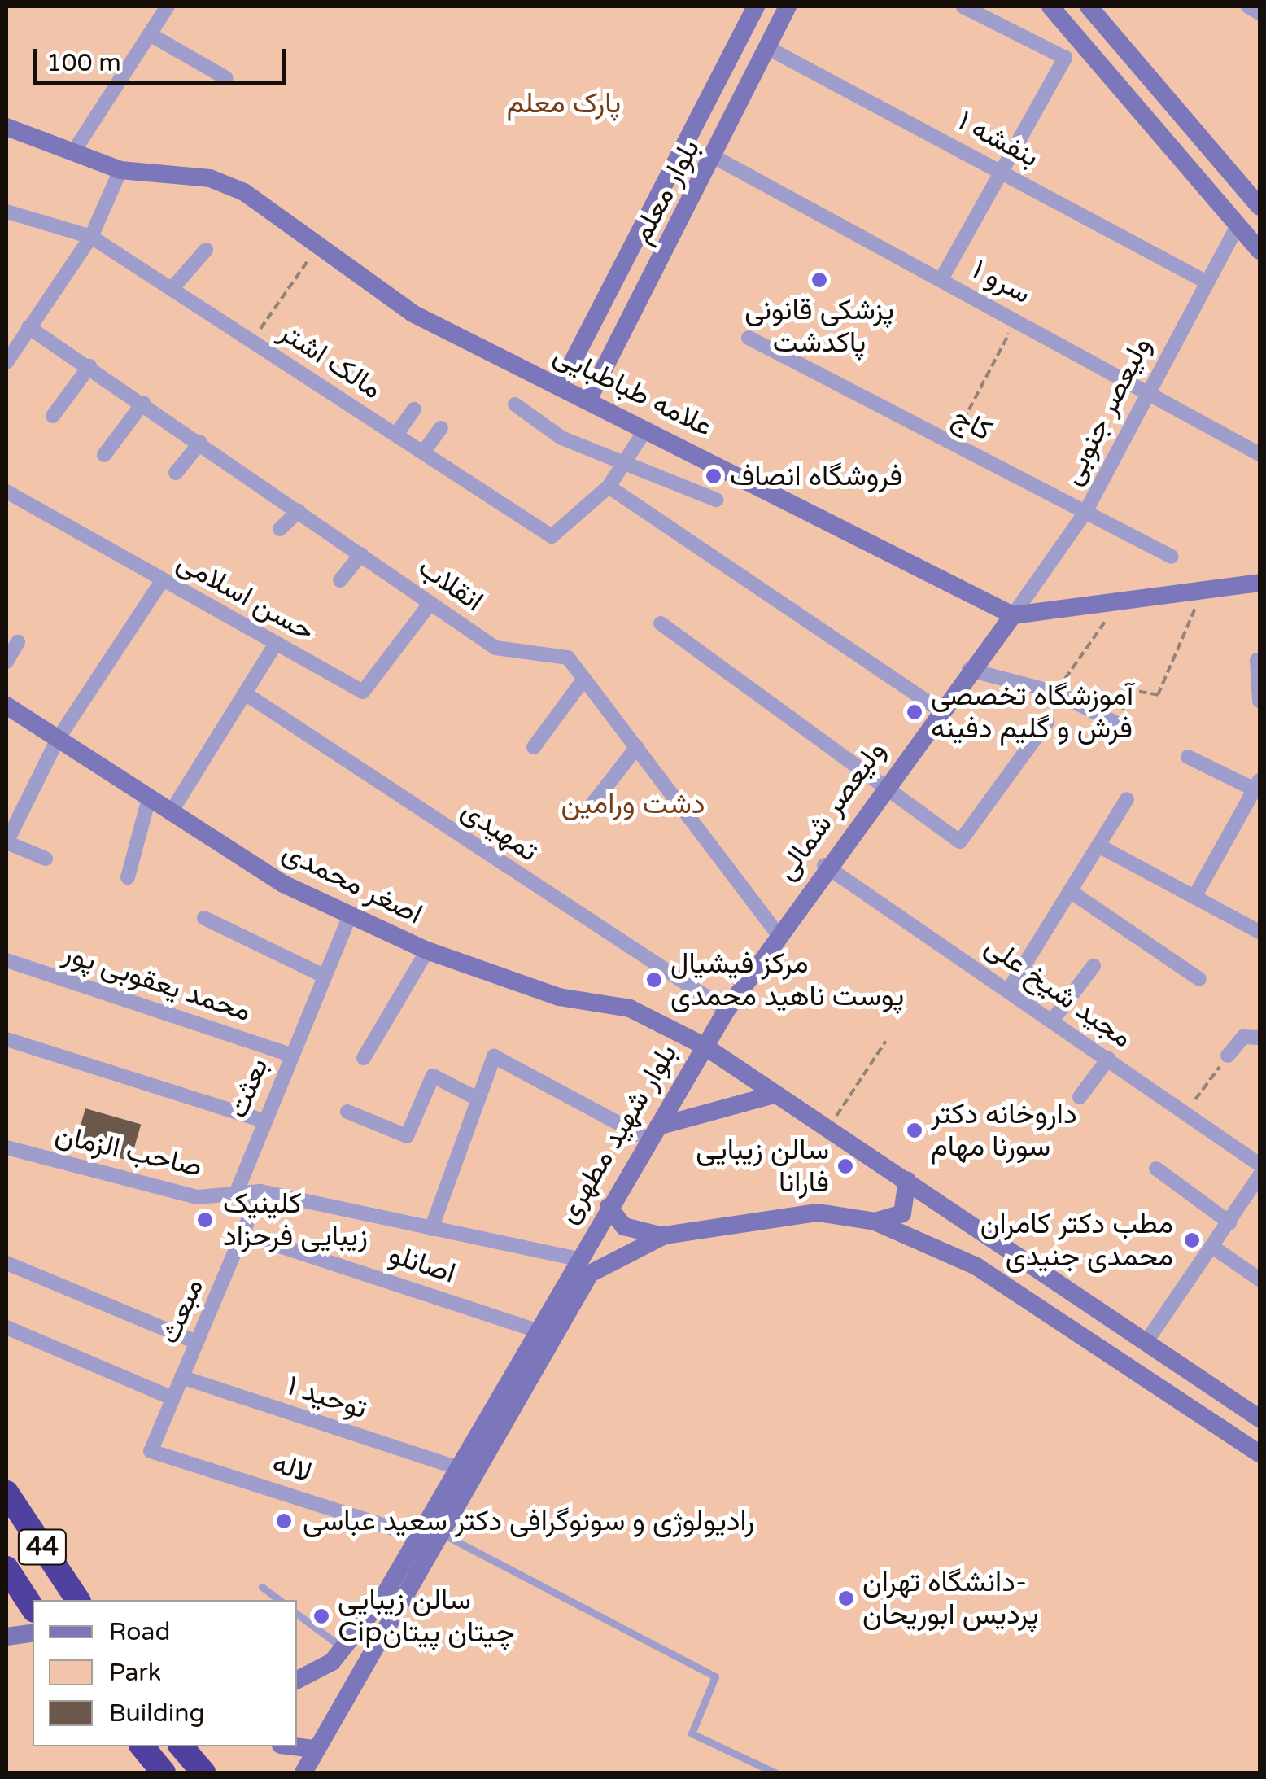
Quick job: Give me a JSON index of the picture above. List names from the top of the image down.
{
  "streets": {
    "highway": ["44"],
    "street": [
      "بنفشه ۱",
      "بلوار معلم",
      "سرو ۱",
      "مالک اشتر",
      "علامه طباطبایی",
      "ولیعصر جنوبی",
      "کاج",
      "انقلاب",
      "حسن اسلامی",
      "ولیعصر شمالی",
      "تمهیدی",
      "اصغر محمدی",
      "محمد یعقوبی پور",
      "مجید شیخ علی",
      "بعثت",
      "بلوار شهید مطهری",
      "صاحب الزمان",
      "اصانلو",
      "مبعث",
      "توحید ۱",
      "لاله"
    ]
  },
  "crossings": [
    ["بنفشه ۱", "بلوار معلم"],
    ["بنفشه ۱", "ولیعصر جنوبی"],
    ["بلوار معلم", "سرو ۱"],
    ["بلوار معلم", "علامه طباطبایی"],
    ["سرو ۱", "ولیعصر جنوبی"],
    ["مالک اشتر", "علامه طباطبایی"],
    ["علامه طباطبایی", "ولیعصر جنوبی"],
    ["علامه طباطبایی", "ولیعصر شمالی"],
    ["ولیعصر جنوبی", "کاج"],
    ["ولیعصر جنوبی", "ولیعصر شمالی"],
    ["انقلاب", "حسن اسلامی"],
    ["انقلاب", "ولیعصر شمالی"],
    ["ولیعصر شمالی", "تمهیدی"],
    ["ولیعصر شمالی", "اصغر محمدی"],
    ["ولیعصر شمالی", "مجید شیخ علی"],
    ["ولیعصر شمالی", "بلوار شهید مطهری"],
    ["اصغر محمدی", "بعثت"],
    ["اصغر محمدی", "بلوار شهید مطهری"],
    ["محمد یعقوبی پور", "بعثت"],
    ["بعثت", "صاحب الزمان"],
    ["بلوار شهید مطهری", "صاحب الزمان"],
    ["بلوار شهید مطهری", "اصانلو"],
    ["بلوار شهید مطهری", "توحید ۱"],
    ["بلوار شهید مطهری", "لاله"],
    ["صاحب الزمان", "مبعث"],
    ["اصانلو", "مبعث"],
    ["مبعث", "توحید ۱"],
    ["مبعث", "لاله"]
  ],
  "parks": ["پارک معلم", "دشت ورامین"],
  "places": [
    "پزشکی قانونی پاکدشت",
    "فروشگاه انصاف",
    "آموزشگاه تخصصی فرش و گلیم دفینه",
    "مرکز فیشیال پوست ناهید محمدی",
    "داروخانه دکتر سورنا مهام",
    "سالن زیبایی فارانا",
    "کلینیک زیبایی فرحزاد",
    "مطب دکتر کامران محمدی جنیدی",
    "رادیولوژی و سونوگرافی دکتر سعید عباسی",
    "دانشگاه تهران- پردیس ابوریحان",
    "سالن زیبایی Cipچیتان پیتان"
  ],
  "legend": ["Road", "Park", "Building"],
  "scale_bar": "100 m"
}
